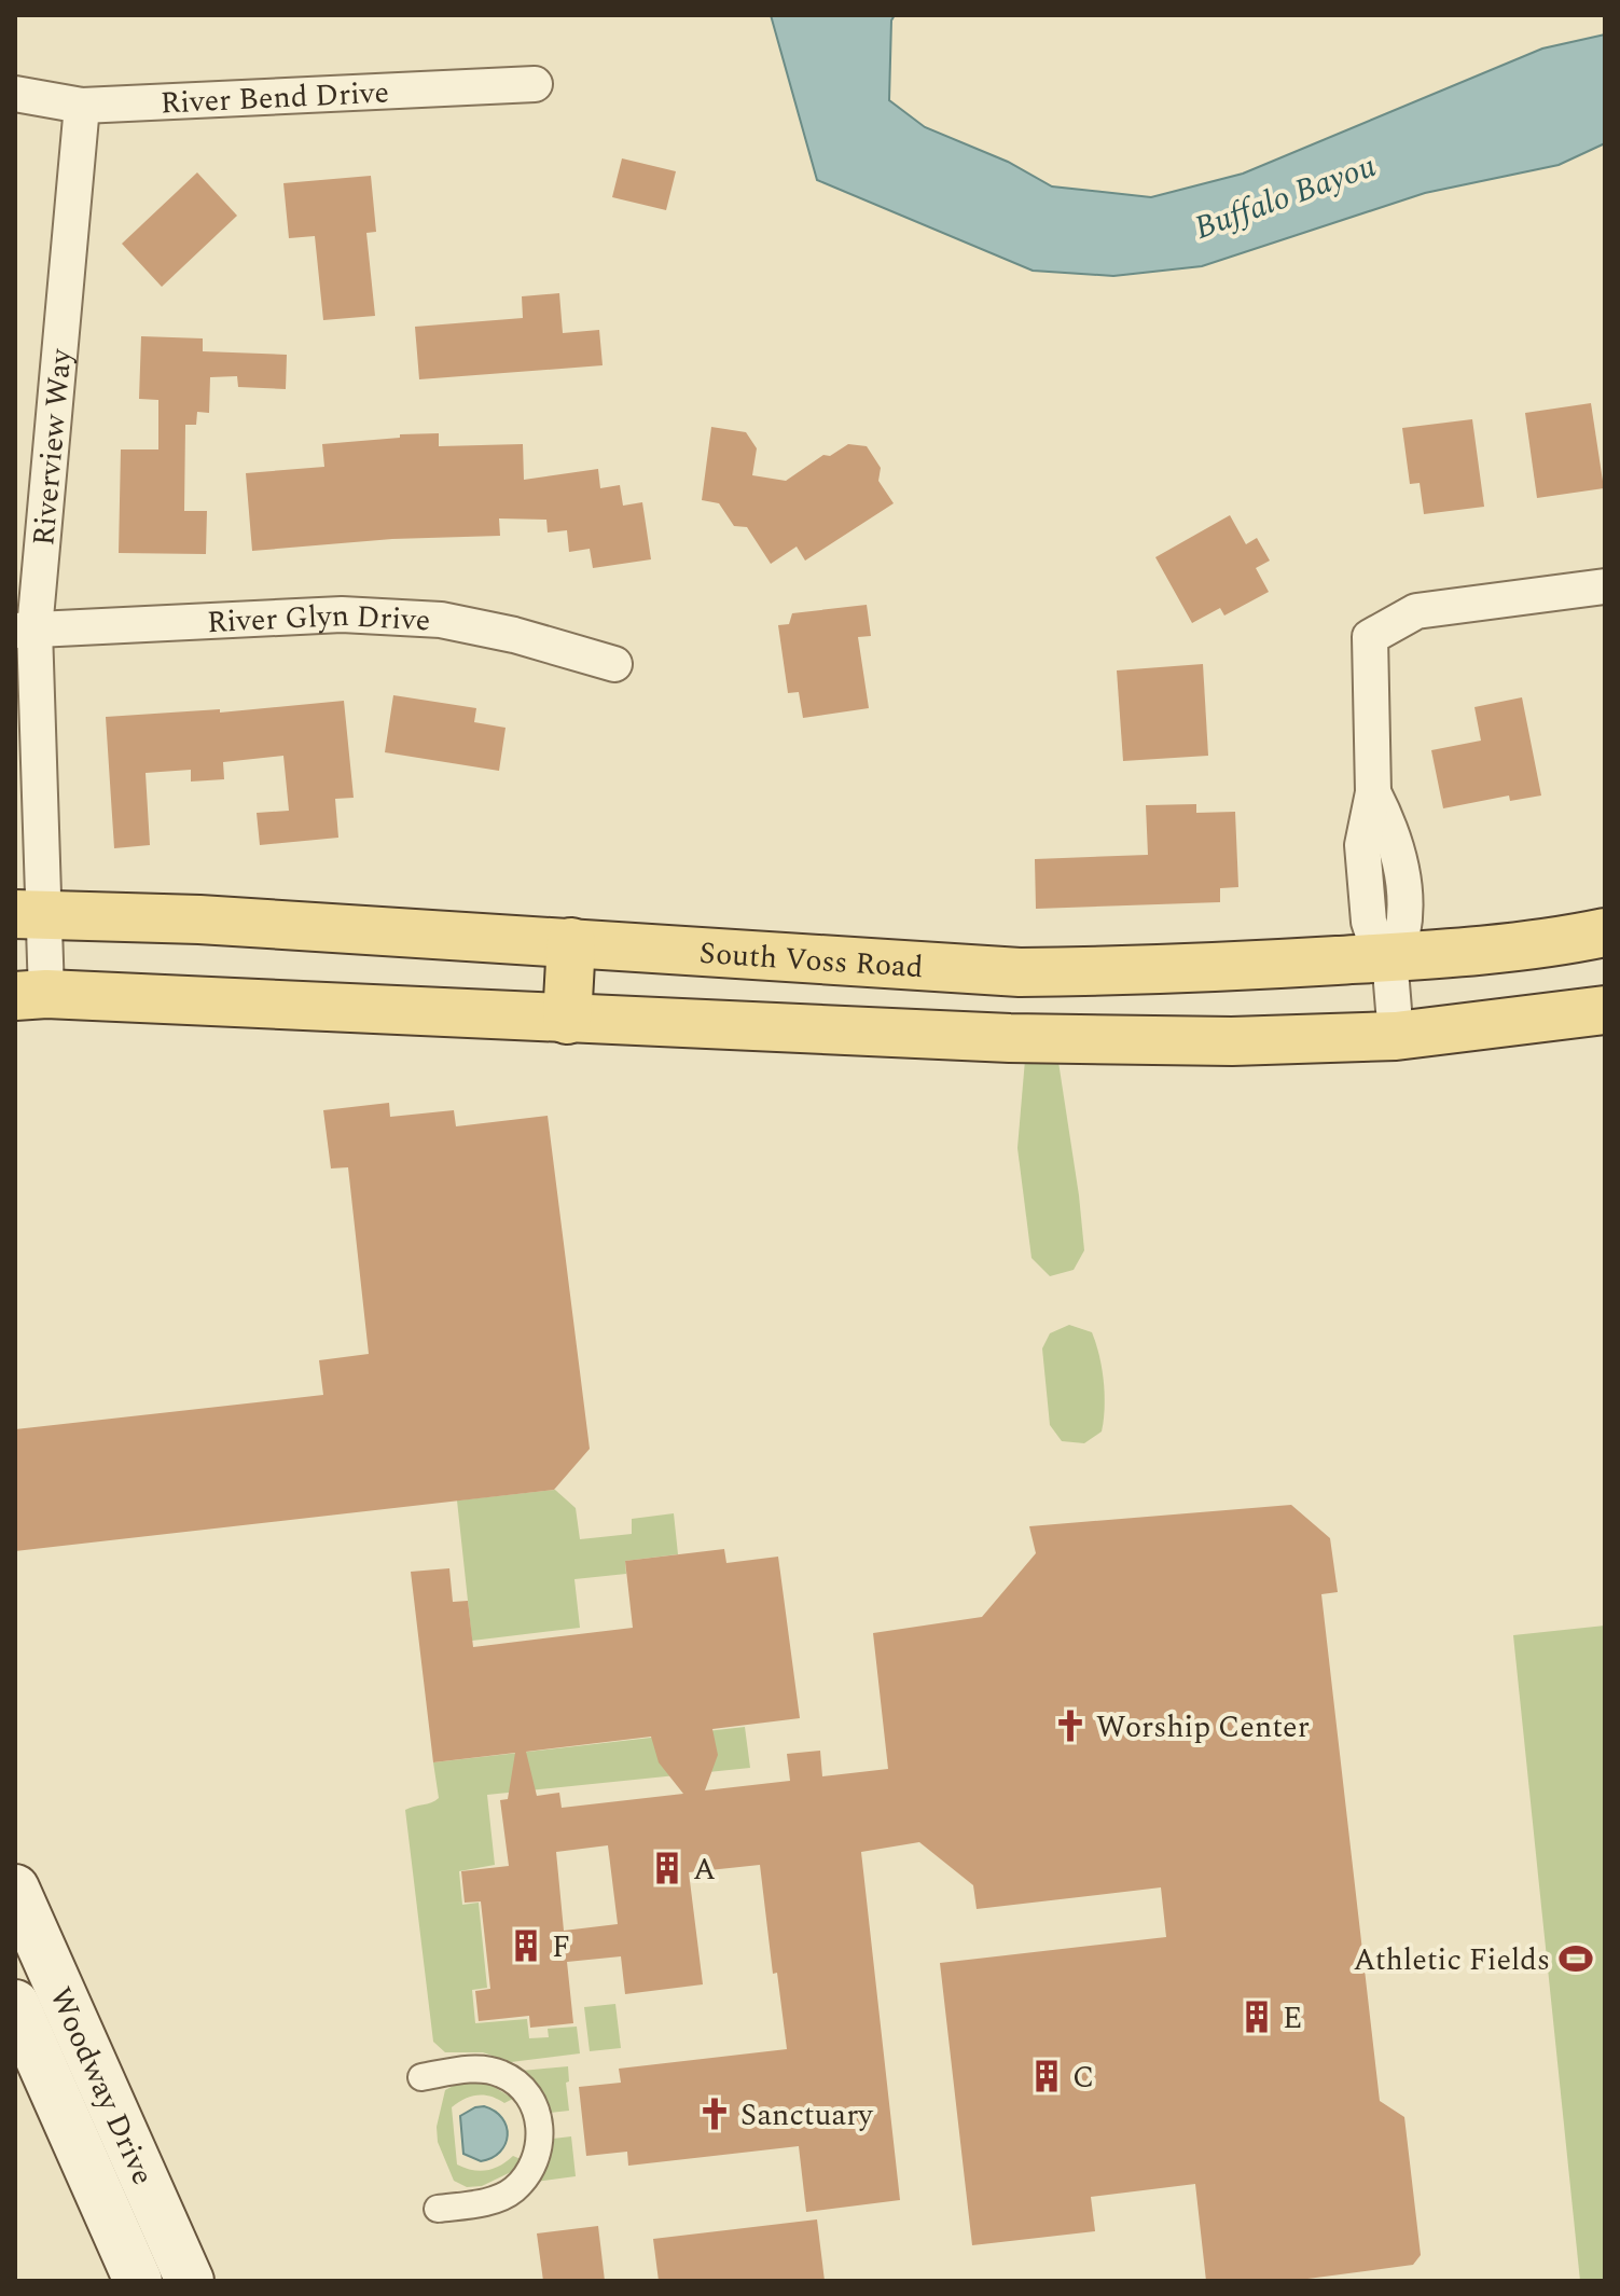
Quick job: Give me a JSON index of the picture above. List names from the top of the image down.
{
  "streets": {
    "main road": ["South Voss Road", "Woodway Drive"],
    "street": ["River Bend Drive", "Riverview Way", "River Glyn Drive"]
  },
  "crossings": [
    ["River Bend Drive", "Riverview Way"],
    ["Riverview Way", "River Glyn Drive"],
    ["Riverview Way", "South Voss Road"]
  ],
  "water": ["Buffalo Bayou"],
  "places": {
    "church": ["Worship Center", "Sanctuary"],
    "building": [
      "A",
      "F",
      "E",
      "C"
    ],
    "sports": ["Athletic Fields"]
  }
}
